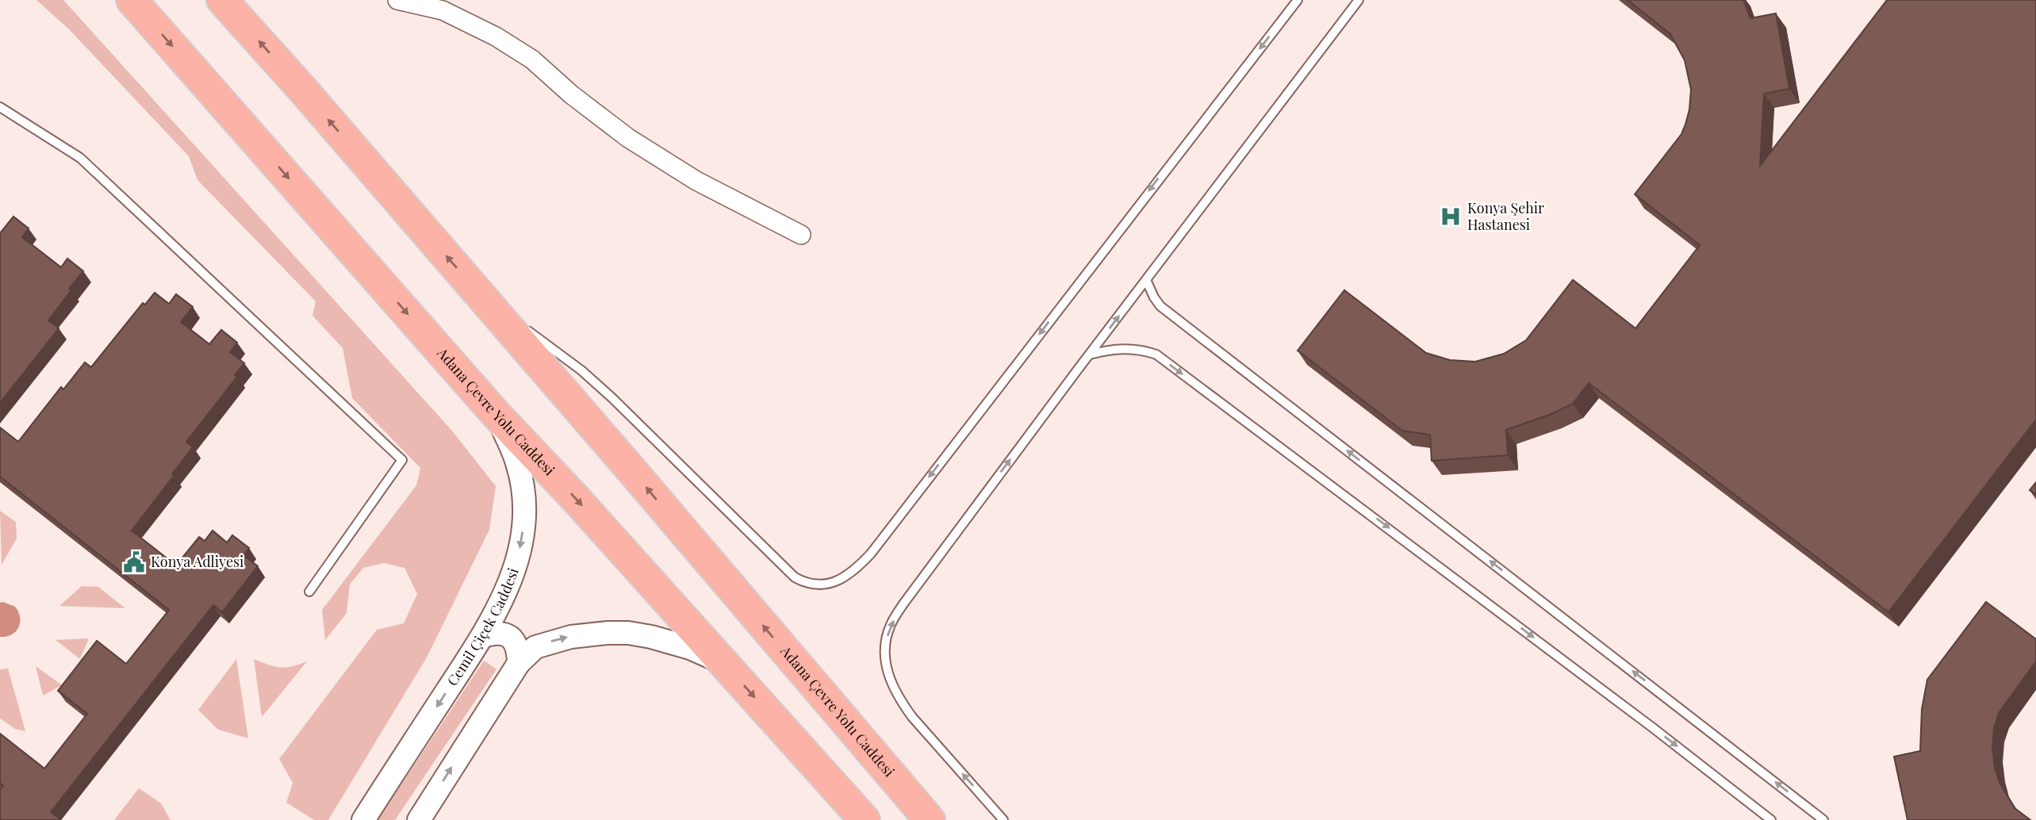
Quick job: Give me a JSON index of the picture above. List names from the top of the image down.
{
  "streets": {
    "highway": ["Adana Çevre Yolu Caddesi"],
    "street": ["Cemil Çiçek Caddesi"]
  },
  "crossings": [
    ["Adana Çevre Yolu Caddesi", "Cemil Çiçek Caddesi"]
  ],
  "places": {
    "hospital": ["Konya Şehir Hastanesi"],
    "public building": ["Konya Adliyesi"]
  }
}
